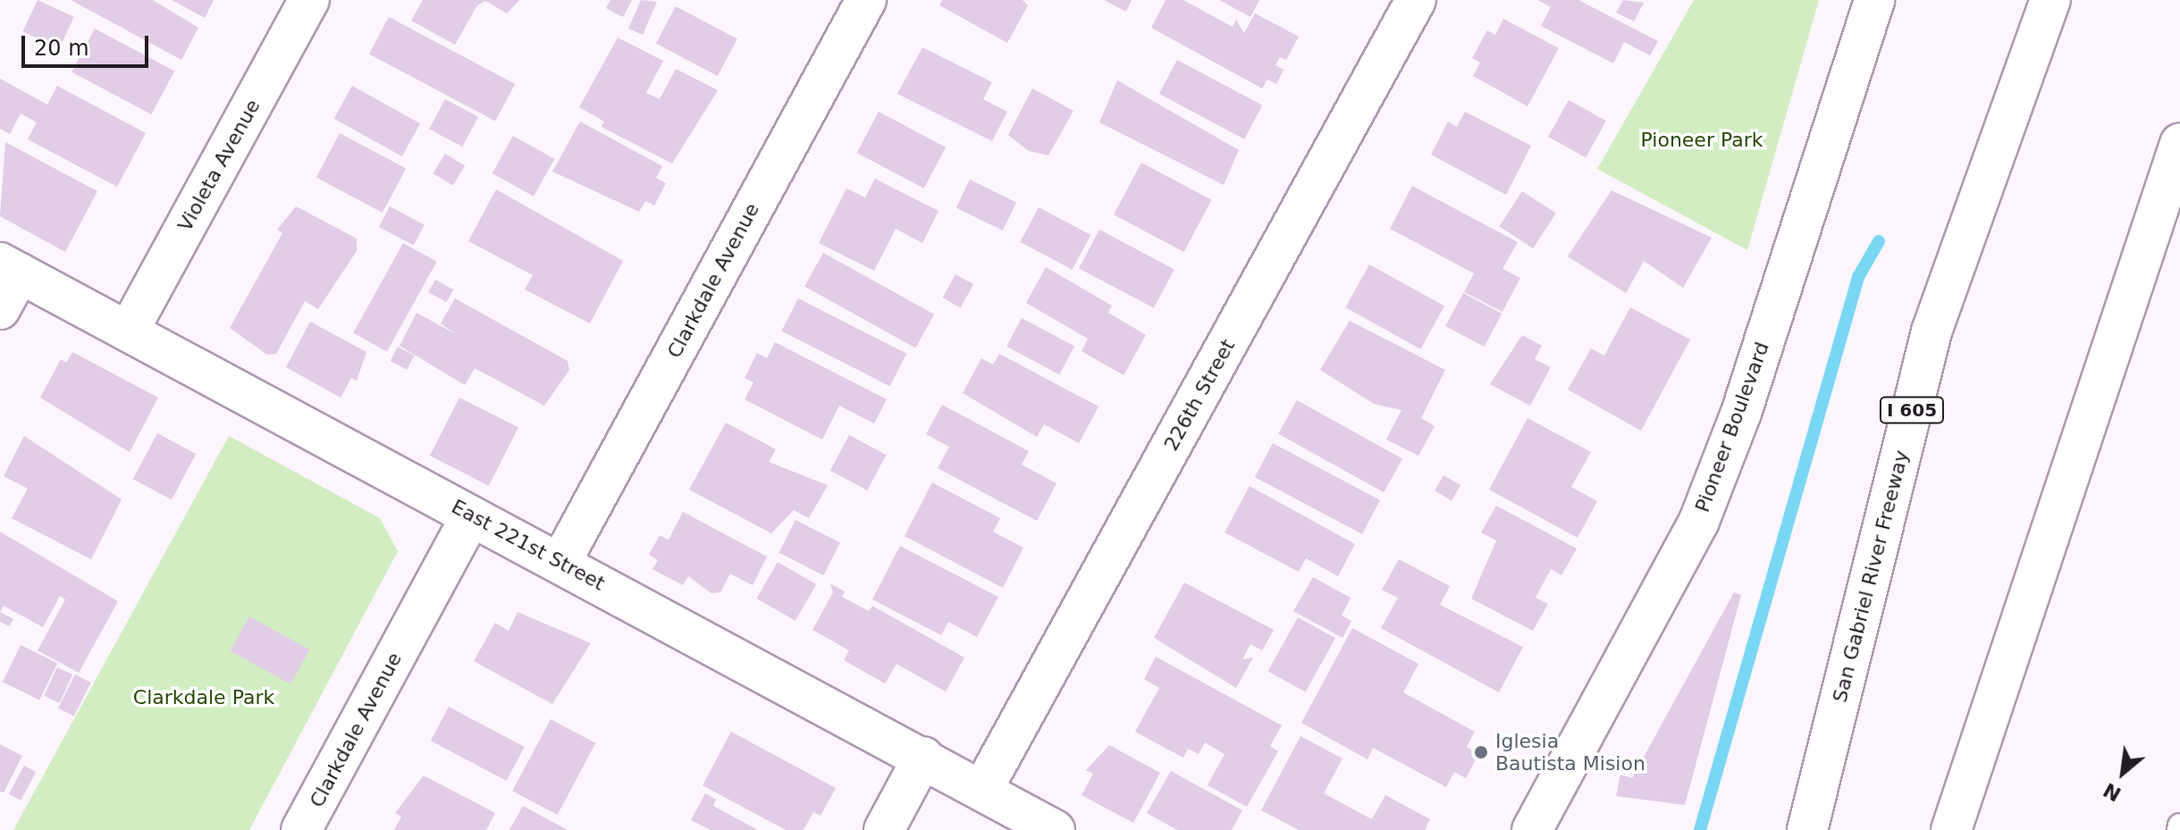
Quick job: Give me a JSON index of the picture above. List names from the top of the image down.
{
  "streets": {
    "main road": [
      "Violeta Avenue",
      "Clarkdale Avenue",
      "226th Street",
      "I 605",
      "Pioneer Boulevard",
      "East 221st Street",
      "San Gabriel River Freeway"
    ]
  },
  "crossings": [
    ["Violeta Avenue", "East 221st Street"],
    ["Clarkdale Avenue", "East 221st Street"],
    ["226th Street", "East 221st Street"]
  ],
  "parks": ["Pioneer Park", "Clarkdale Park"],
  "places": ["Iglesia Bautista Mision"],
  "scale_bar": "20 m",
  "north": "bottom left"
}
